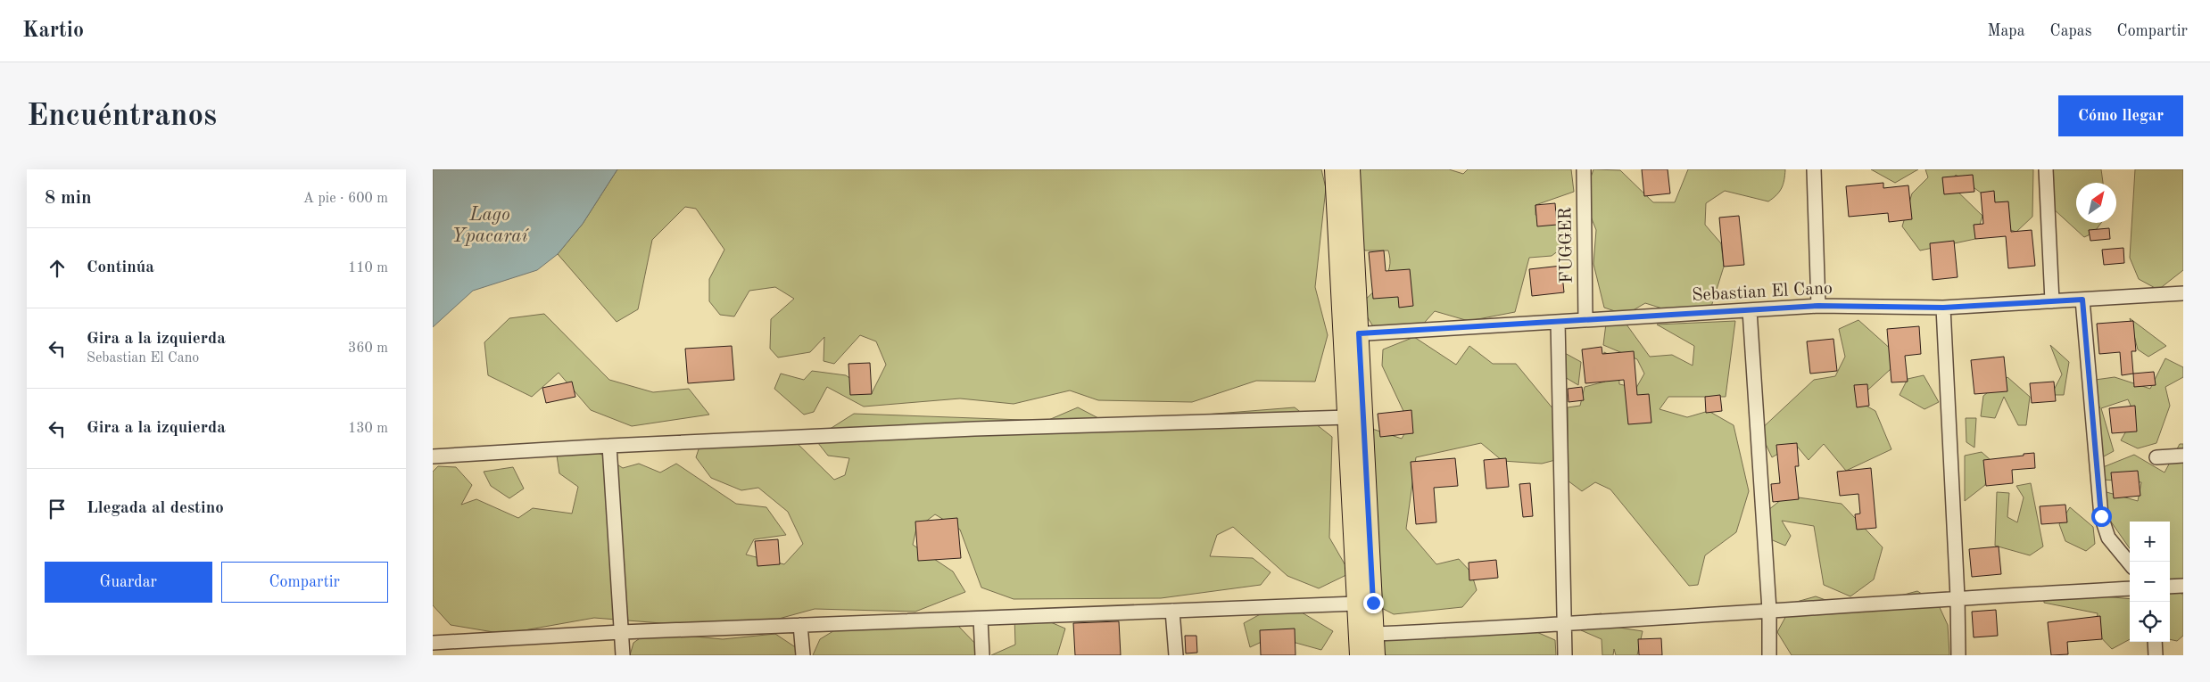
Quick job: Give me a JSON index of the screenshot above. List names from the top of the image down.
{
  "streets": {
    "street": ["FUGGER", "Sebastian El Cano"]
  },
  "crossings": [
    ["FUGGER", "Sebastian El Cano"]
  ],
  "water": ["Lago Ypacaraí"],
  "north": "top right",
  "page": {
    "header": "Kartio",
    "nav": ["Mapa", "Capas", "Compartir"],
    "buttons": [
      "Cómo llegar",
      ["Guardar", "Compartir"]
    ],
    "title": "Encuéntranos",
    "heading": ["8 min", "A pie · 600 m"],
    "list": [
      ["Continúa", "110 m"],
      ["Gira a la izquierda", "Sebastian El Cano", "360 m"],
      ["Gira a la izquierda", "130 m"],
      "Llegada al destino"
    ],
    "map_buttons": ["+", "−"]
  }
}
